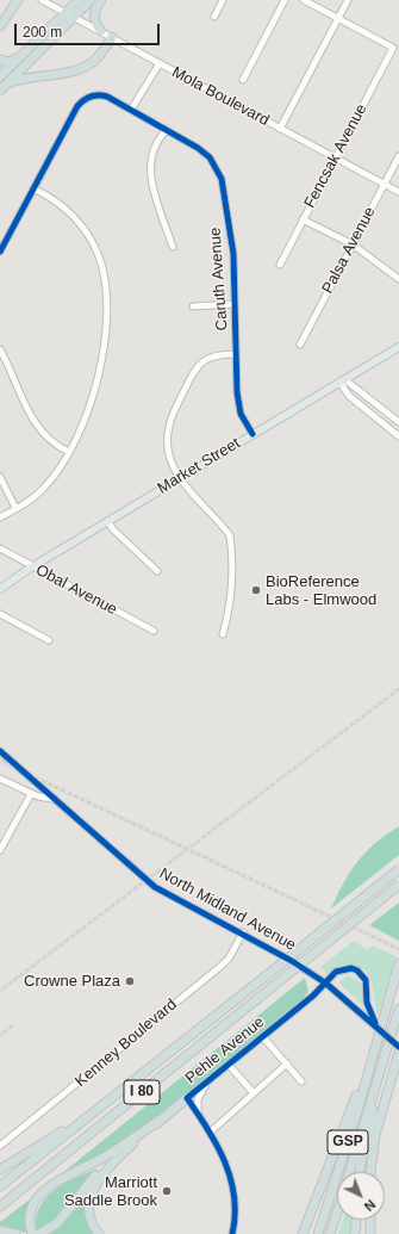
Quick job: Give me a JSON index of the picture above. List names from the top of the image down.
{
  "streets": {
    "highway": ["I 80", "GSP"],
    "main road": ["Market Street"],
    "street": [
      "Mola Boulevard",
      "Fencsak Avenue",
      "Palsa Avenue",
      "Caruth Avenue",
      "Obal Avenue",
      "North Midland Avenue",
      "Kenney Boulevard",
      "Pehle Avenue"
    ]
  },
  "crossings": [
    ["Mola Boulevard", "Fencsak Avenue"],
    ["Mola Boulevard", "Palsa Avenue"],
    ["Caruth Avenue", "Market Street"],
    ["Market Street", "Obal Avenue"],
    ["North Midland Avenue", "Kenney Boulevard"],
    ["North Midland Avenue", "Pehle Avenue"]
  ],
  "places": ["BioReference Labs - Elmwood", "Crowne Plaza", "Marriott Saddle Brook"],
  "scale_bar": "200 m",
  "north": "bottom right"
}
